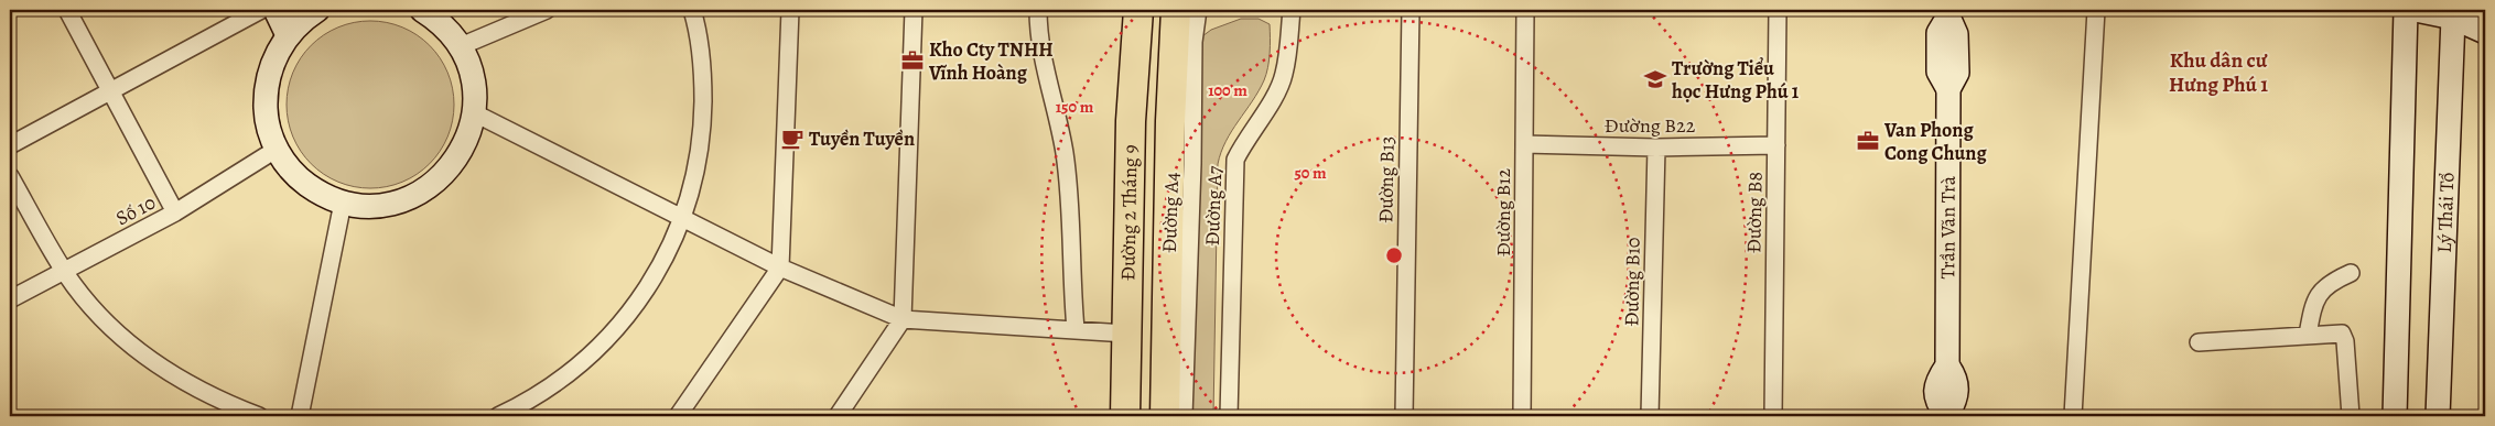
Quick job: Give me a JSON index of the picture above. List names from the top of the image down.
{
  "streets": {
    "highway": ["Đường 2 Tháng 9"],
    "street": [
      "Đường B22",
      "Đường B13",
      "Đường A7",
      "Số 10",
      "Đường A4",
      "Đường B12",
      "Đường B8",
      "Lý Thái Tổ",
      "Trần Văn Trà",
      "Đường B10"
    ]
  },
  "crossings": [
    ["Đường B22", "Đường B12"],
    ["Đường B22", "Đường B8"],
    ["Đường B22", "Đường B10"]
  ],
  "districts": ["Khu dân cư Hưng Phú 1"],
  "places": {
    "office": ["Kho Cty TNHH Vĩnh Hoàng", "Van Phong Cong Chung"],
    "school or university": ["Trường Tiểu học Hưng Phú 1"],
    "cafe": ["Tuyền Tuyền"]
  },
  "rings": ["100 m", "150 m", "50 m"]
}
